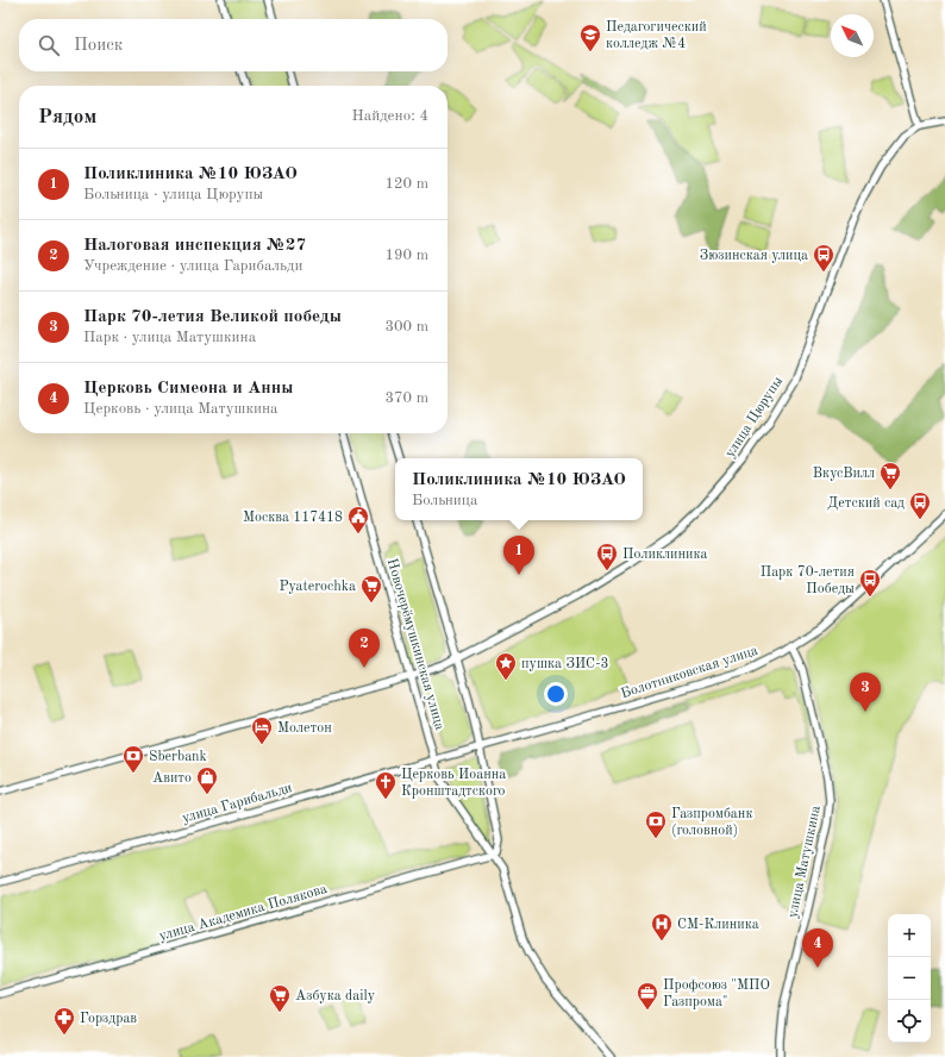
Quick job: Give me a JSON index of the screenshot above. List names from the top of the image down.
{
  "streets": {
    "street": [
      "улица Цюрупы",
      "Новочерёмушкинская улица",
      "Болотниковская улица",
      "улица Гарибальди",
      "улица Матушкина",
      "улица Академика Полякова"
    ]
  },
  "crossings": [
    ["улица Цюрупы", "Новочерёмушкинская улица"],
    ["Новочерёмушкинская улица", "улица Гарибальди"],
    ["Новочерёмушкинская улица", "улица Академика Полякова"],
    ["Болотниковская улица", "улица Гарибальди"],
    ["Болотниковская улица", "улица Матушкина"]
  ],
  "places": {
    "school or university": ["Педагогический колледж №4"],
    "bus stop": [
      "Зюзинская улица",
      "Детский сад",
      "Поликлиника",
      "Парк 70-летия Победы"
    ],
    "supermarket": ["ВкусВилл", "Pyaterochka", "Азбука daily"],
    "public building": ["Москва 117418"],
    "place": ["пушка ЗИС-3"],
    "hotel": ["Молетон"],
    "bank": ["Sberbank", "Газпромбанк (головной)"],
    "shop": ["Авито"],
    "church": ["Церковь Иоанна Кронштадтского"],
    "hospital": ["СМ-Клиника"],
    "office": ["Профсоюз \"МПО Газпрома\""],
    "pharmacy": ["Горздрав"]
  },
  "north": "top left",
  "page": {
    "search": "Поиск",
    "heading": ["Рядом", "Найдено: 4"],
    "list": [
      {
        "mark": "1",
        "name": "Поликлиника №10 ЮЗАО",
        "note": "Больница · улица Цюрупы",
        "value": "120 m"
      },
      {
        "mark": "2",
        "name": "Налоговая инспекция №27",
        "note": "Учреждение · улица Гарибальди",
        "value": "190 m"
      },
      {
        "mark": "3",
        "name": "Парк 70-летия Великой победы",
        "note": "Парк · улица Матушкина",
        "value": "300 m"
      },
      {
        "mark": "4",
        "name": "Церковь Симеона и Анны",
        "note": "Церковь · улица Матушкина",
        "value": "370 m"
      }
    ],
    "popup": ["Поликлиника №10 ЮЗАО", "Больница"],
    "pins": [
      "1",
      "2",
      "3",
      "4"
    ],
    "map_buttons": ["+", "−"]
  }
}
